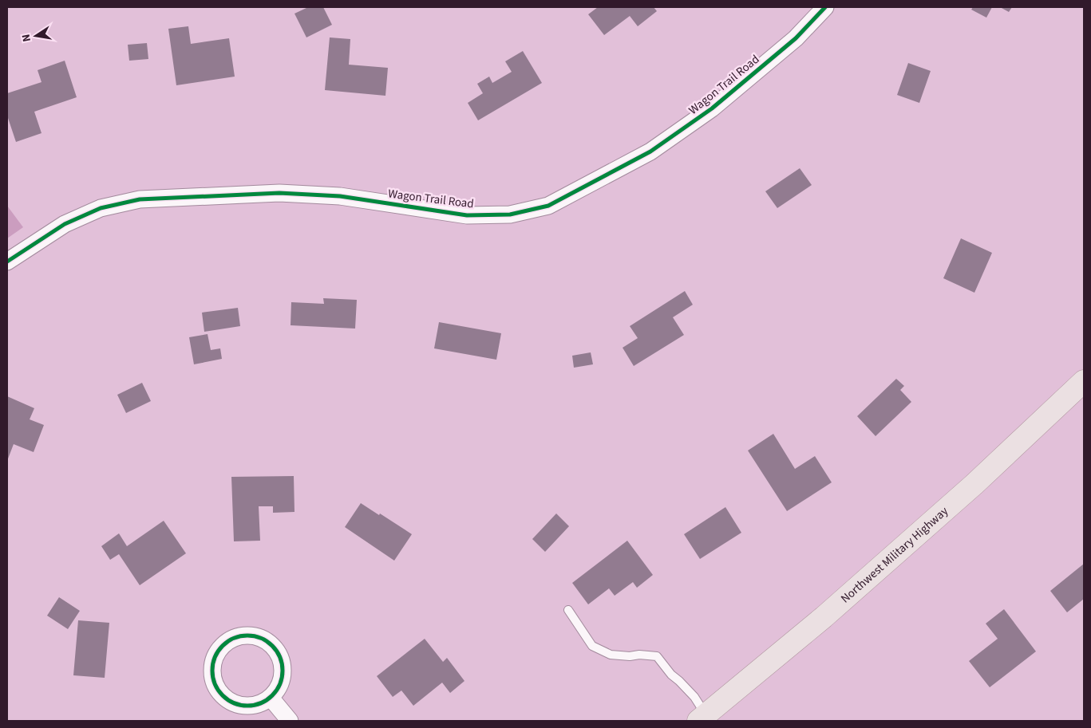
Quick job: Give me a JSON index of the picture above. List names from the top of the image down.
{
  "streets": {
    "main road": ["Northwest Military Highway"],
    "street": ["Wagon Trail Road"]
  },
  "north": "left"
}
